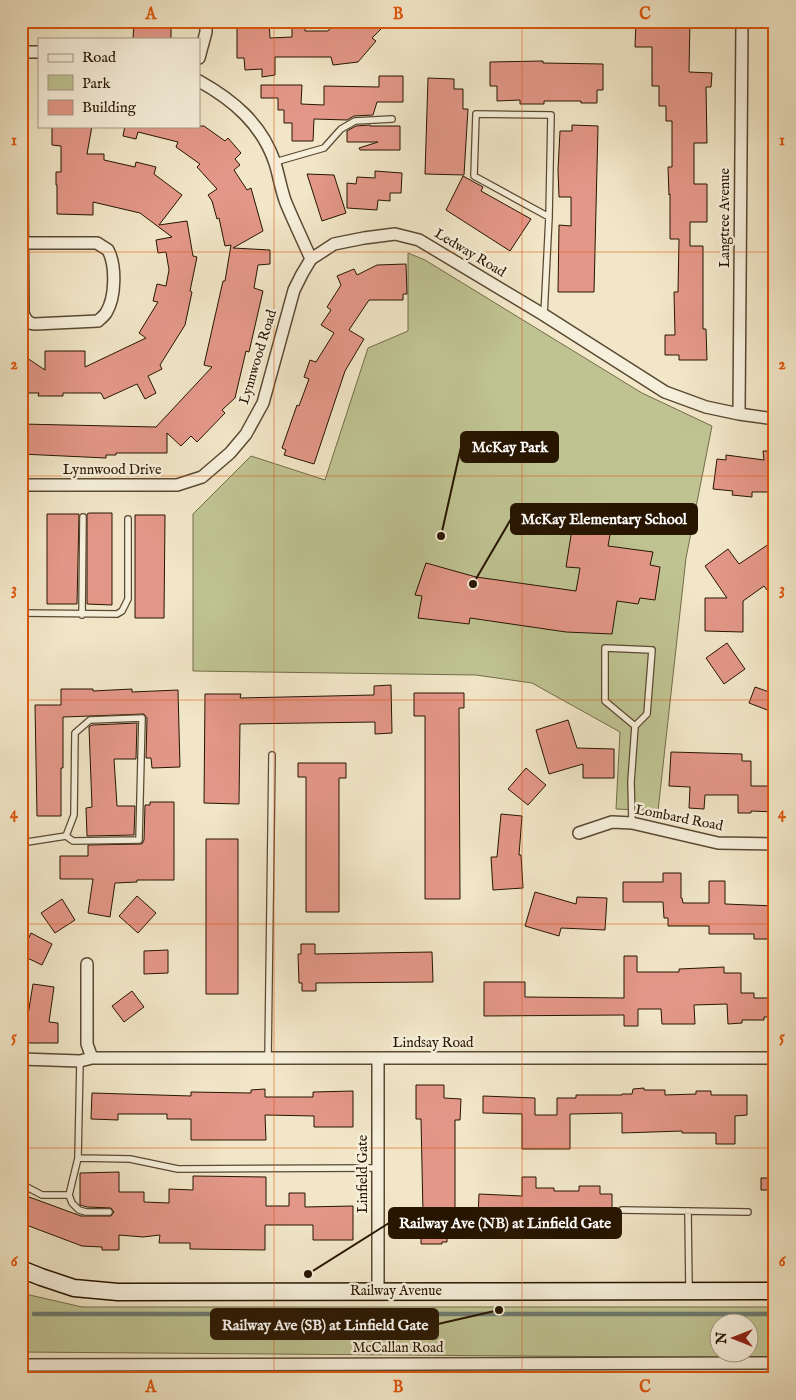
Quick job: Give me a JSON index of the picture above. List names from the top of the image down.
{
  "streets": {
    "main road": ["Railway Avenue"],
    "street": [
      "Langtree Avenue",
      "Ledway Road",
      "Lynnwood Road",
      "Lynnwood Drive",
      "Lombard Road",
      "Lindsay Road",
      "Linfield Gate",
      "McCallan Road"
    ]
  },
  "crossings": [
    ["Langtree Avenue", "Ledway Road"],
    ["Ledway Road", "Lynnwood Road"],
    ["Lynnwood Road", "Lynnwood Drive"],
    ["Lindsay Road", "Linfield Gate"],
    ["Linfield Gate", "Railway Avenue"]
  ],
  "places": [
    "McKay Park",
    "McKay Elementary School",
    "Railway Ave (NB) at Linfield Gate",
    "Railway Ave (SB) at Linfield Gate"
  ],
  "legend": ["Road", "Park", "Building"],
  "north": "left",
  "grid": {
    "columns": ["A", "B", "C"],
    "rows": [
      "1",
      "2",
      "3",
      "4",
      "5",
      "6"
    ]
  }
}
